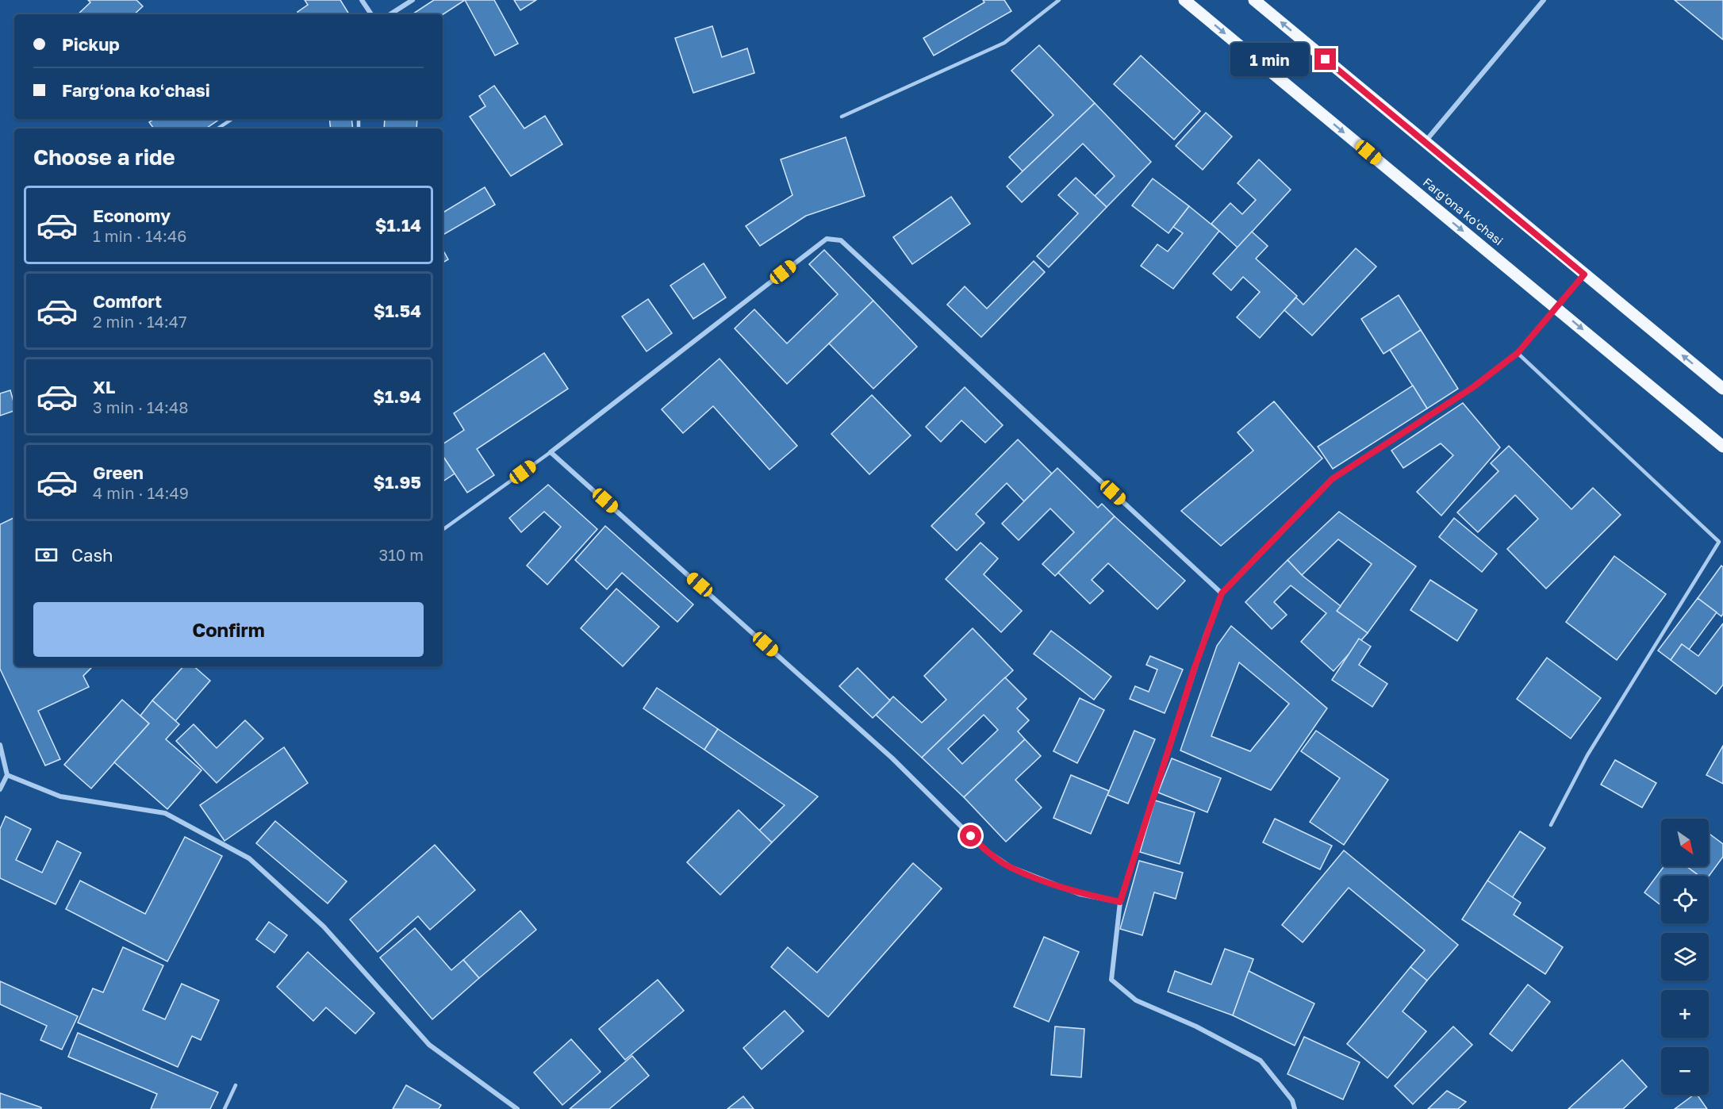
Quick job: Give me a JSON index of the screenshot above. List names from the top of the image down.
{
  "streets": {
    "main road": ["Fargʻona koʻchasi"]
  },
  "north": "bottom right",
  "page": {
    "banner": ["Pickup", "Fargʻona koʻchasi"],
    "bubble": "1 min",
    "heading": "Choose a ride",
    "list": [
      {
        "name": "Economy",
        "note": "1 min · 14:46",
        "value": "$1.14"
      },
      {
        "name": "Comfort",
        "note": "2 min · 14:47",
        "value": "$1.54"
      },
      {
        "name": "XL",
        "note": "3 min · 14:48",
        "value": "$1.94"
      },
      {
        "name": "Green",
        "note": "4 min · 14:49",
        "value": "$1.95"
      }
    ],
    "pay": ["Cash", "310 m"],
    "buttons": "Confirm",
    "map_buttons": ["+", "−"]
  }
}
